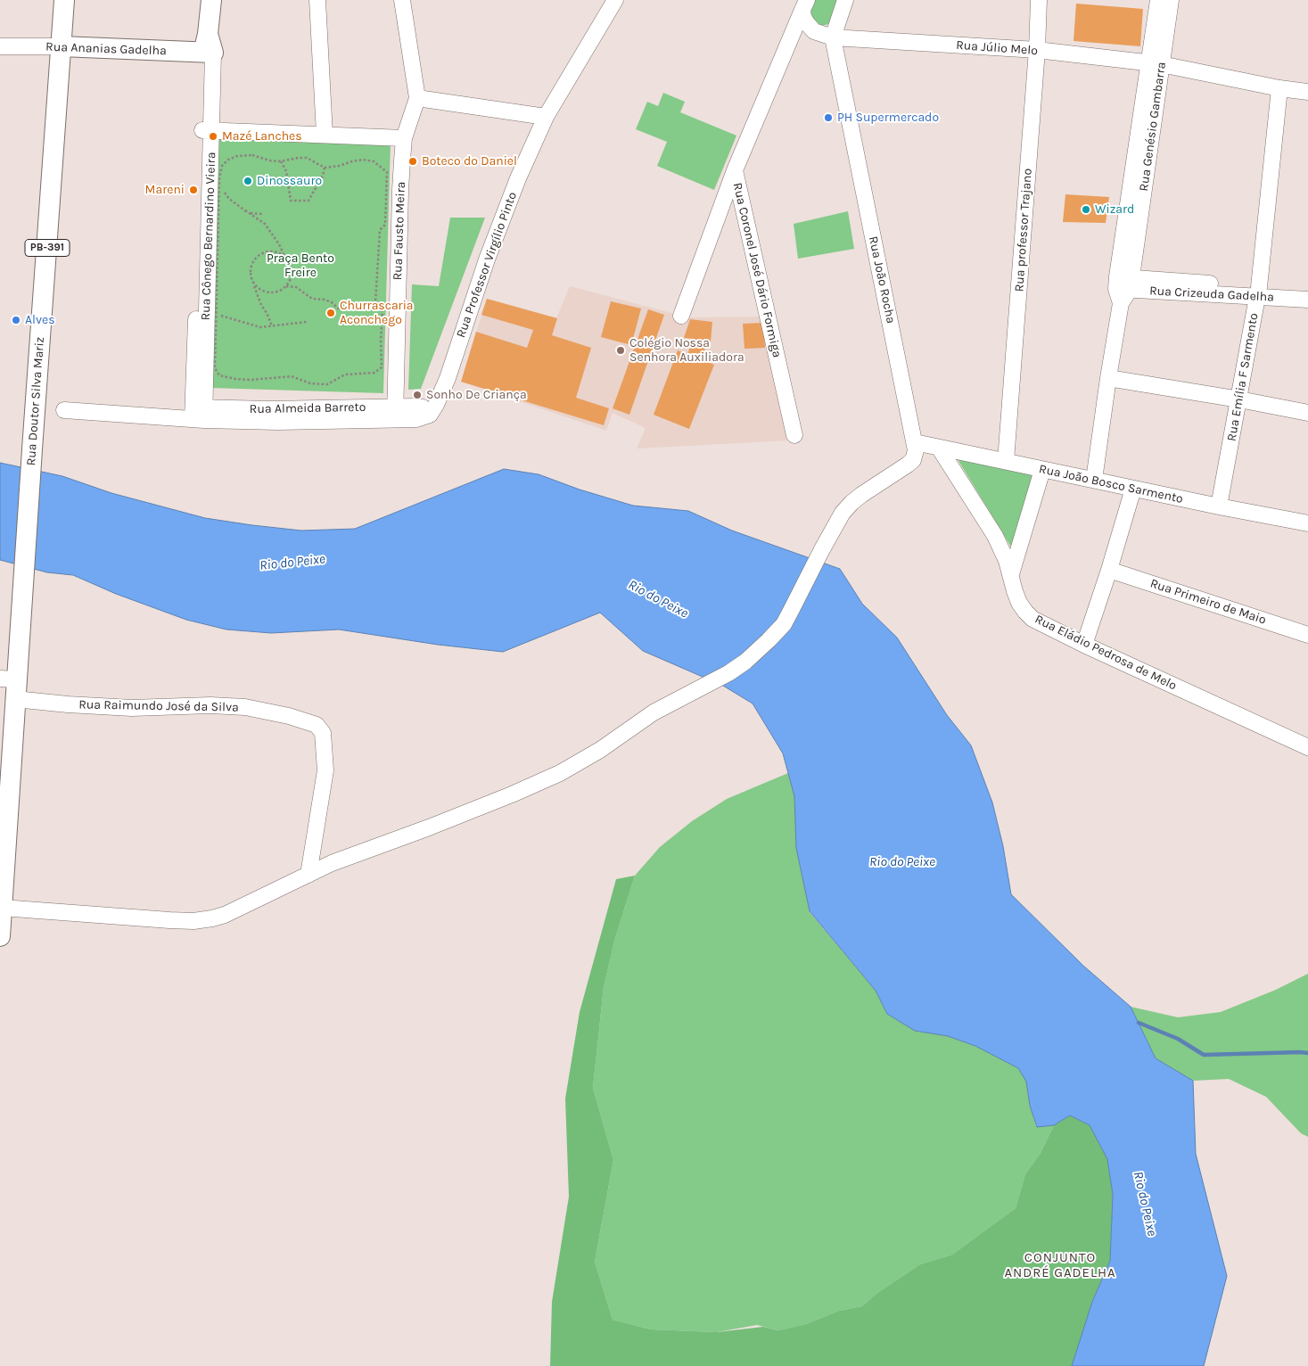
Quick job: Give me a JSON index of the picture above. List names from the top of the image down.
{
  "streets": {
    "main road": ["Rua Ananias Gadelha", "PB-391", "Rua Doutor Silva Mariz"],
    "street": [
      "Rua Júlio Melo",
      "Rua Genésio Gambarra",
      "Rua professor Trajano",
      "Rua Fausto Meira",
      "Rua Cônego Bernardino Vieira",
      "Rua Professor Virgílio Pinto",
      "Rua Coronel José Dário Formiga",
      "Rua João Rocha",
      "Rua Crizeuda Gadelha",
      "Rua Emília F Sarmento",
      "Rua Almeida Barreto",
      "Rua João Bosco Sarmento",
      "Rua Primeiro de Maio",
      "Rua Eládio Pedrosa de Melo",
      "Rua Raimundo José da Silva"
    ]
  },
  "crossings": [
    ["Rua Júlio Melo", "Rua Genésio Gambarra"],
    ["Rua Júlio Melo", "Rua professor Trajano"],
    ["Rua Júlio Melo", "Rua João Rocha"],
    ["Rua Júlio Melo", "Rua Emília F Sarmento"],
    ["Rua Ananias Gadelha", "Rua Cônego Bernardino Vieira"],
    ["Rua Ananias Gadelha", "Rua Doutor Silva Mariz"],
    ["Rua Genésio Gambarra", "Rua Crizeuda Gadelha"],
    ["Rua Genésio Gambarra", "Rua João Bosco Sarmento"],
    ["Rua professor Trajano", "Rua João Bosco Sarmento"],
    ["Rua Fausto Meira", "Rua Almeida Barreto"],
    ["Rua Cônego Bernardino Vieira", "Rua Almeida Barreto"],
    ["PB-391", "Rua Doutor Silva Mariz"],
    ["PB-391", "Rua Raimundo José da Silva"],
    ["Rua Professor Virgílio Pinto", "Rua Almeida Barreto"],
    ["Rua João Rocha", "Rua João Bosco Sarmento"],
    ["Rua João Rocha", "Rua Raimundo José da Silva"],
    ["Rua Crizeuda Gadelha", "Rua Emília F Sarmento"],
    ["Rua Emília F Sarmento", "Rua João Bosco Sarmento"],
    ["Rua Doutor Silva Mariz", "Rua Raimundo José da Silva"],
    ["Rua João Bosco Sarmento", "Rua Eládio Pedrosa de Melo"]
  ],
  "districts": ["CONJUNTO ANDRÉ GADELHA"],
  "water": ["Rio do Peixe"],
  "parks": ["Praça Bento Freire"],
  "places": [
    "PH Supermercado",
    "Mazé Lanches",
    "Boteco do Daniel",
    "Dinossauro",
    "Mareni",
    "Wizard",
    "Churrascaria Aconchego",
    "Alves",
    "Colégio Nossa Senhora Auxiliadora",
    "Sonho De Criança"
  ]
}
